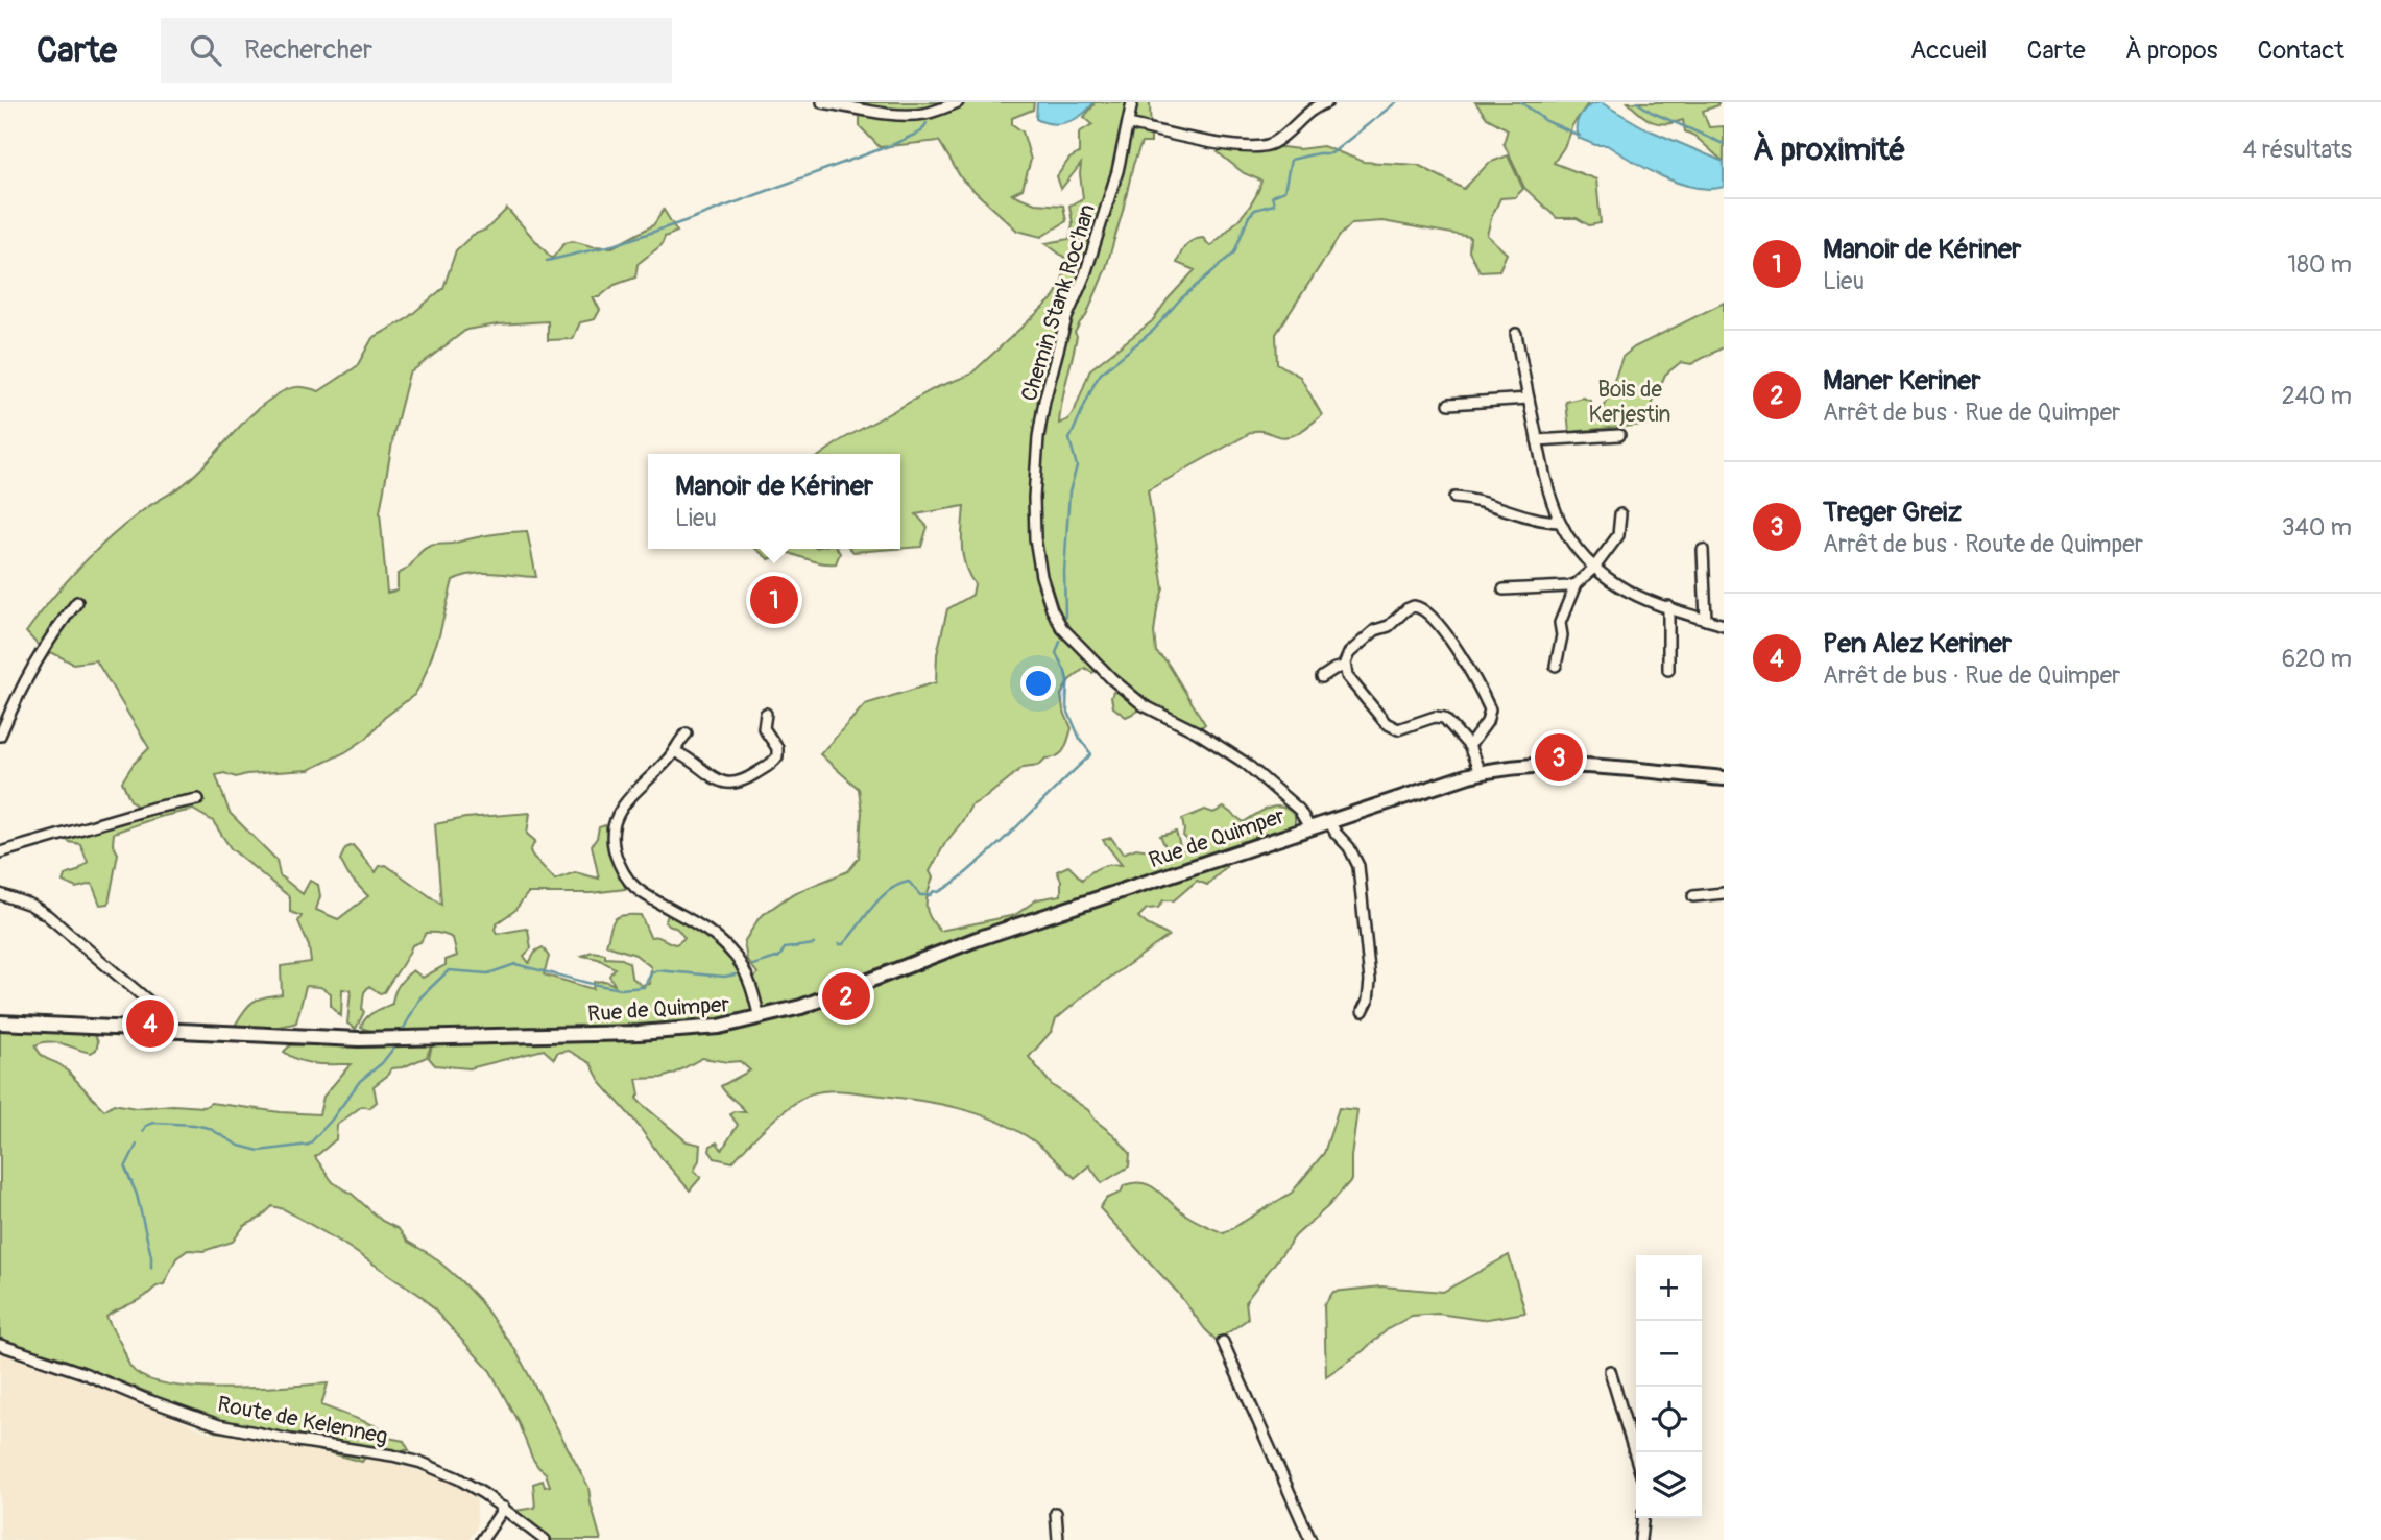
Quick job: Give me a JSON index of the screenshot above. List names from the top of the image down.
{
  "streets": {
    "main road": ["Rue de Quimper"],
    "street": ["Chemin Stank Roc'han", "Route de Kelenneg"]
  },
  "crossings": [
    ["Chemin Stank Roc'han", "Rue de Quimper"]
  ],
  "parks": ["Bois de Kerjestin"],
  "page": {
    "header": "Carte",
    "search": "Rechercher",
    "nav": [
      "Accueil",
      "Carte",
      "À propos",
      "Contact"
    ],
    "heading": ["À proximité", "4 résultats"],
    "list": [
      {
        "mark": "1",
        "name": "Manoir de Kériner",
        "note": "Lieu",
        "value": "180 m"
      },
      {
        "mark": "2",
        "name": "Maner Keriner",
        "note": "Arrêt de bus · Rue de Quimper",
        "value": "240 m"
      },
      {
        "mark": "3",
        "name": "Treger Greiz",
        "note": "Arrêt de bus · Route de Quimper",
        "value": "340 m"
      },
      {
        "mark": "4",
        "name": "Pen Alez Keriner",
        "note": "Arrêt de bus · Rue de Quimper",
        "value": "620 m"
      }
    ],
    "popup": ["Manoir de Kériner", "Lieu"],
    "pins": [
      "1",
      "3",
      "2",
      "4"
    ],
    "map_buttons": ["+", "−"]
  }
}
